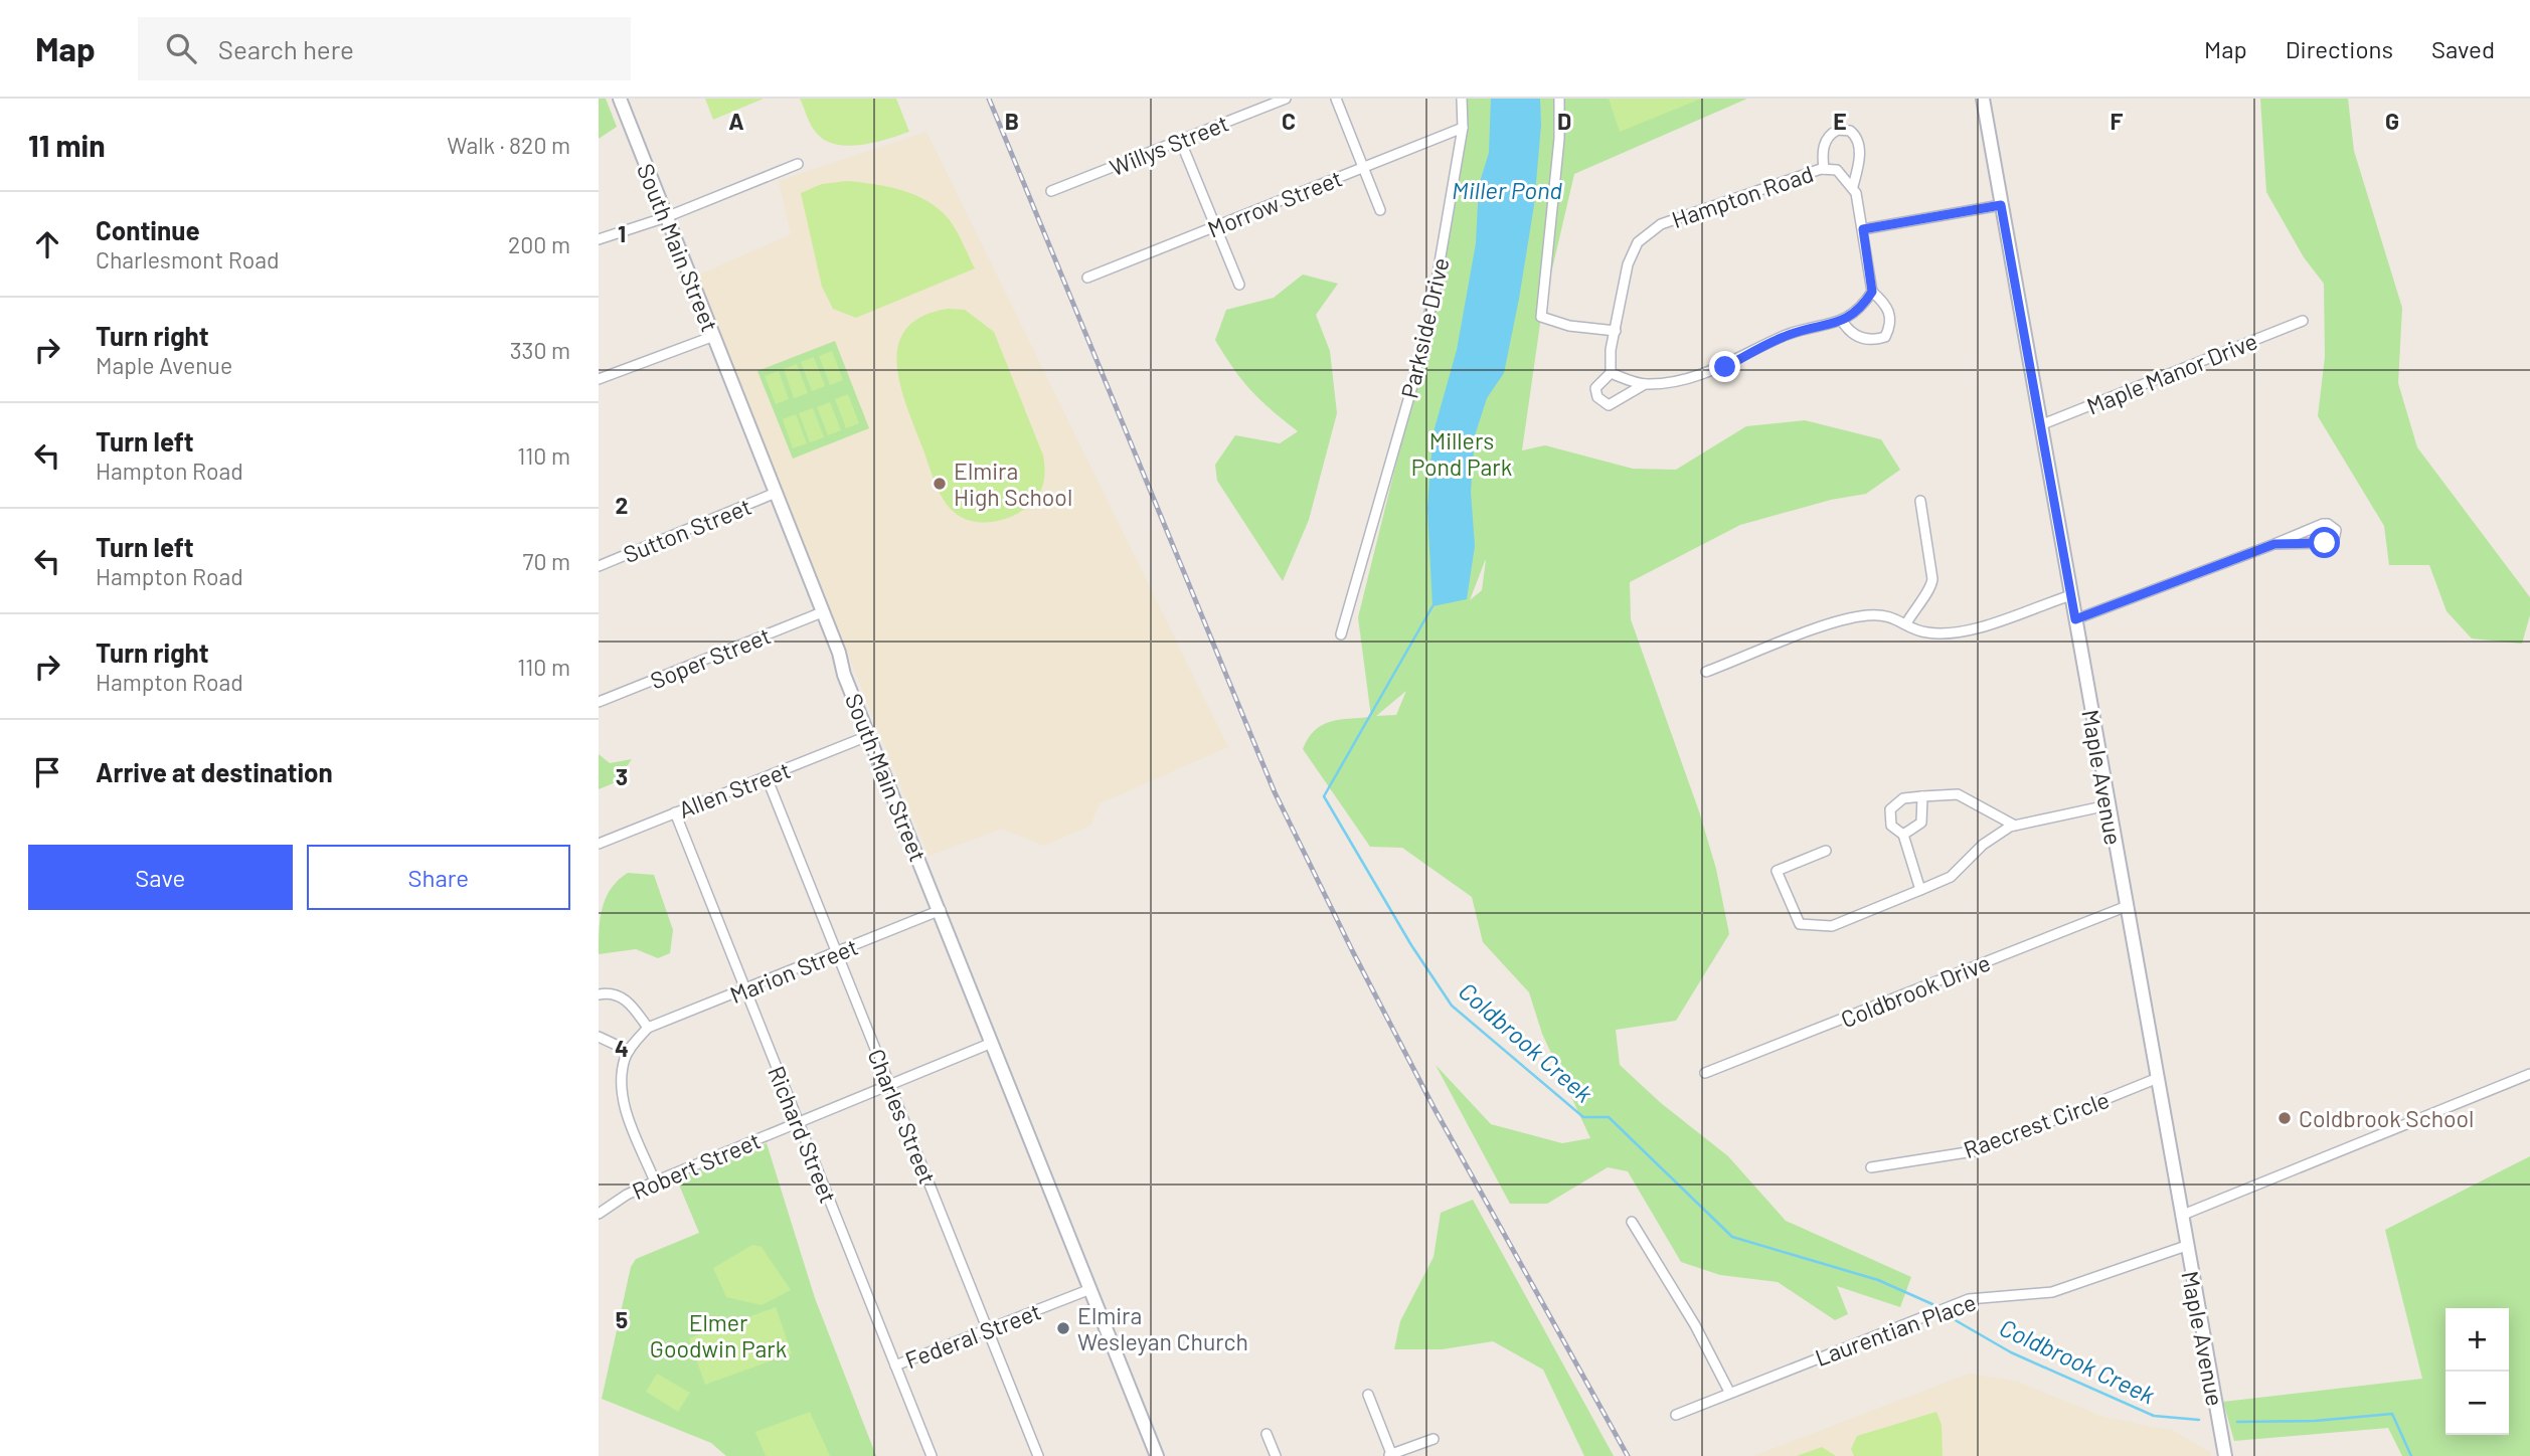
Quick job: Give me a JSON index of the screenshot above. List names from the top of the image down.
{
  "streets": {
    "street": [
      "Willys Street",
      "Hampton Road",
      "Morrow Street",
      "South Main Street",
      "Parkside Drive",
      "Maple Manor Drive",
      "Sutton Street",
      "Soper Street",
      "Maple Avenue",
      "Allen Street",
      "Marion Street",
      "Coldbrook Drive",
      "Charles Street",
      "Raecrest Circle",
      "Richard Street",
      "Robert Street",
      "Laurentian Place",
      "Federal Street"
    ]
  },
  "crossings": [
    ["Morrow Street", "Parkside Drive"],
    ["South Main Street", "Sutton Street"],
    ["South Main Street", "Soper Street"],
    ["South Main Street", "Allen Street"],
    ["South Main Street", "Marion Street"],
    ["South Main Street", "Robert Street"],
    ["South Main Street", "Federal Street"],
    ["Maple Manor Drive", "Maple Avenue"],
    ["Maple Avenue", "Coldbrook Drive"],
    ["Maple Avenue", "Raecrest Circle"],
    ["Maple Avenue", "Laurentian Place"],
    ["Allen Street", "Charles Street"],
    ["Allen Street", "Richard Street"],
    ["Marion Street", "Charles Street"],
    ["Marion Street", "Richard Street"],
    ["Marion Street", "Robert Street"],
    ["Charles Street", "Robert Street"],
    ["Charles Street", "Federal Street"],
    ["Richard Street", "Robert Street"],
    ["Richard Street", "Federal Street"]
  ],
  "water": ["Miller Pond", "Coldbrook Creek"],
  "parks": ["Millers Pond Park", "Elmer Goodwin Park"],
  "places": ["Elmira High School", "Coldbrook School", "Elmira Wesleyan Church"],
  "page": {
    "header": "Map",
    "search": "Search here",
    "nav": ["Map", "Directions", "Saved"],
    "heading": ["11 min", "Walk · 820 m"],
    "list": [
      ["Continue", "Charlesmont Road", "200 m"],
      ["Turn right", "Maple Avenue", "330 m"],
      ["Turn left", "Hampton Road", "110 m"],
      ["Turn left", "Hampton Road", "70 m"],
      ["Turn right", "Hampton Road", "110 m"],
      "Arrive at destination"
    ],
    "buttons": ["Save", "Share"],
    "map_buttons": ["+", "−"]
  },
  "grid": {
    "columns": [
      "A",
      "B",
      "C",
      "D",
      "E",
      "F",
      "G"
    ],
    "rows": [
      "1",
      "2",
      "3",
      "4",
      "5"
    ]
  }
}
